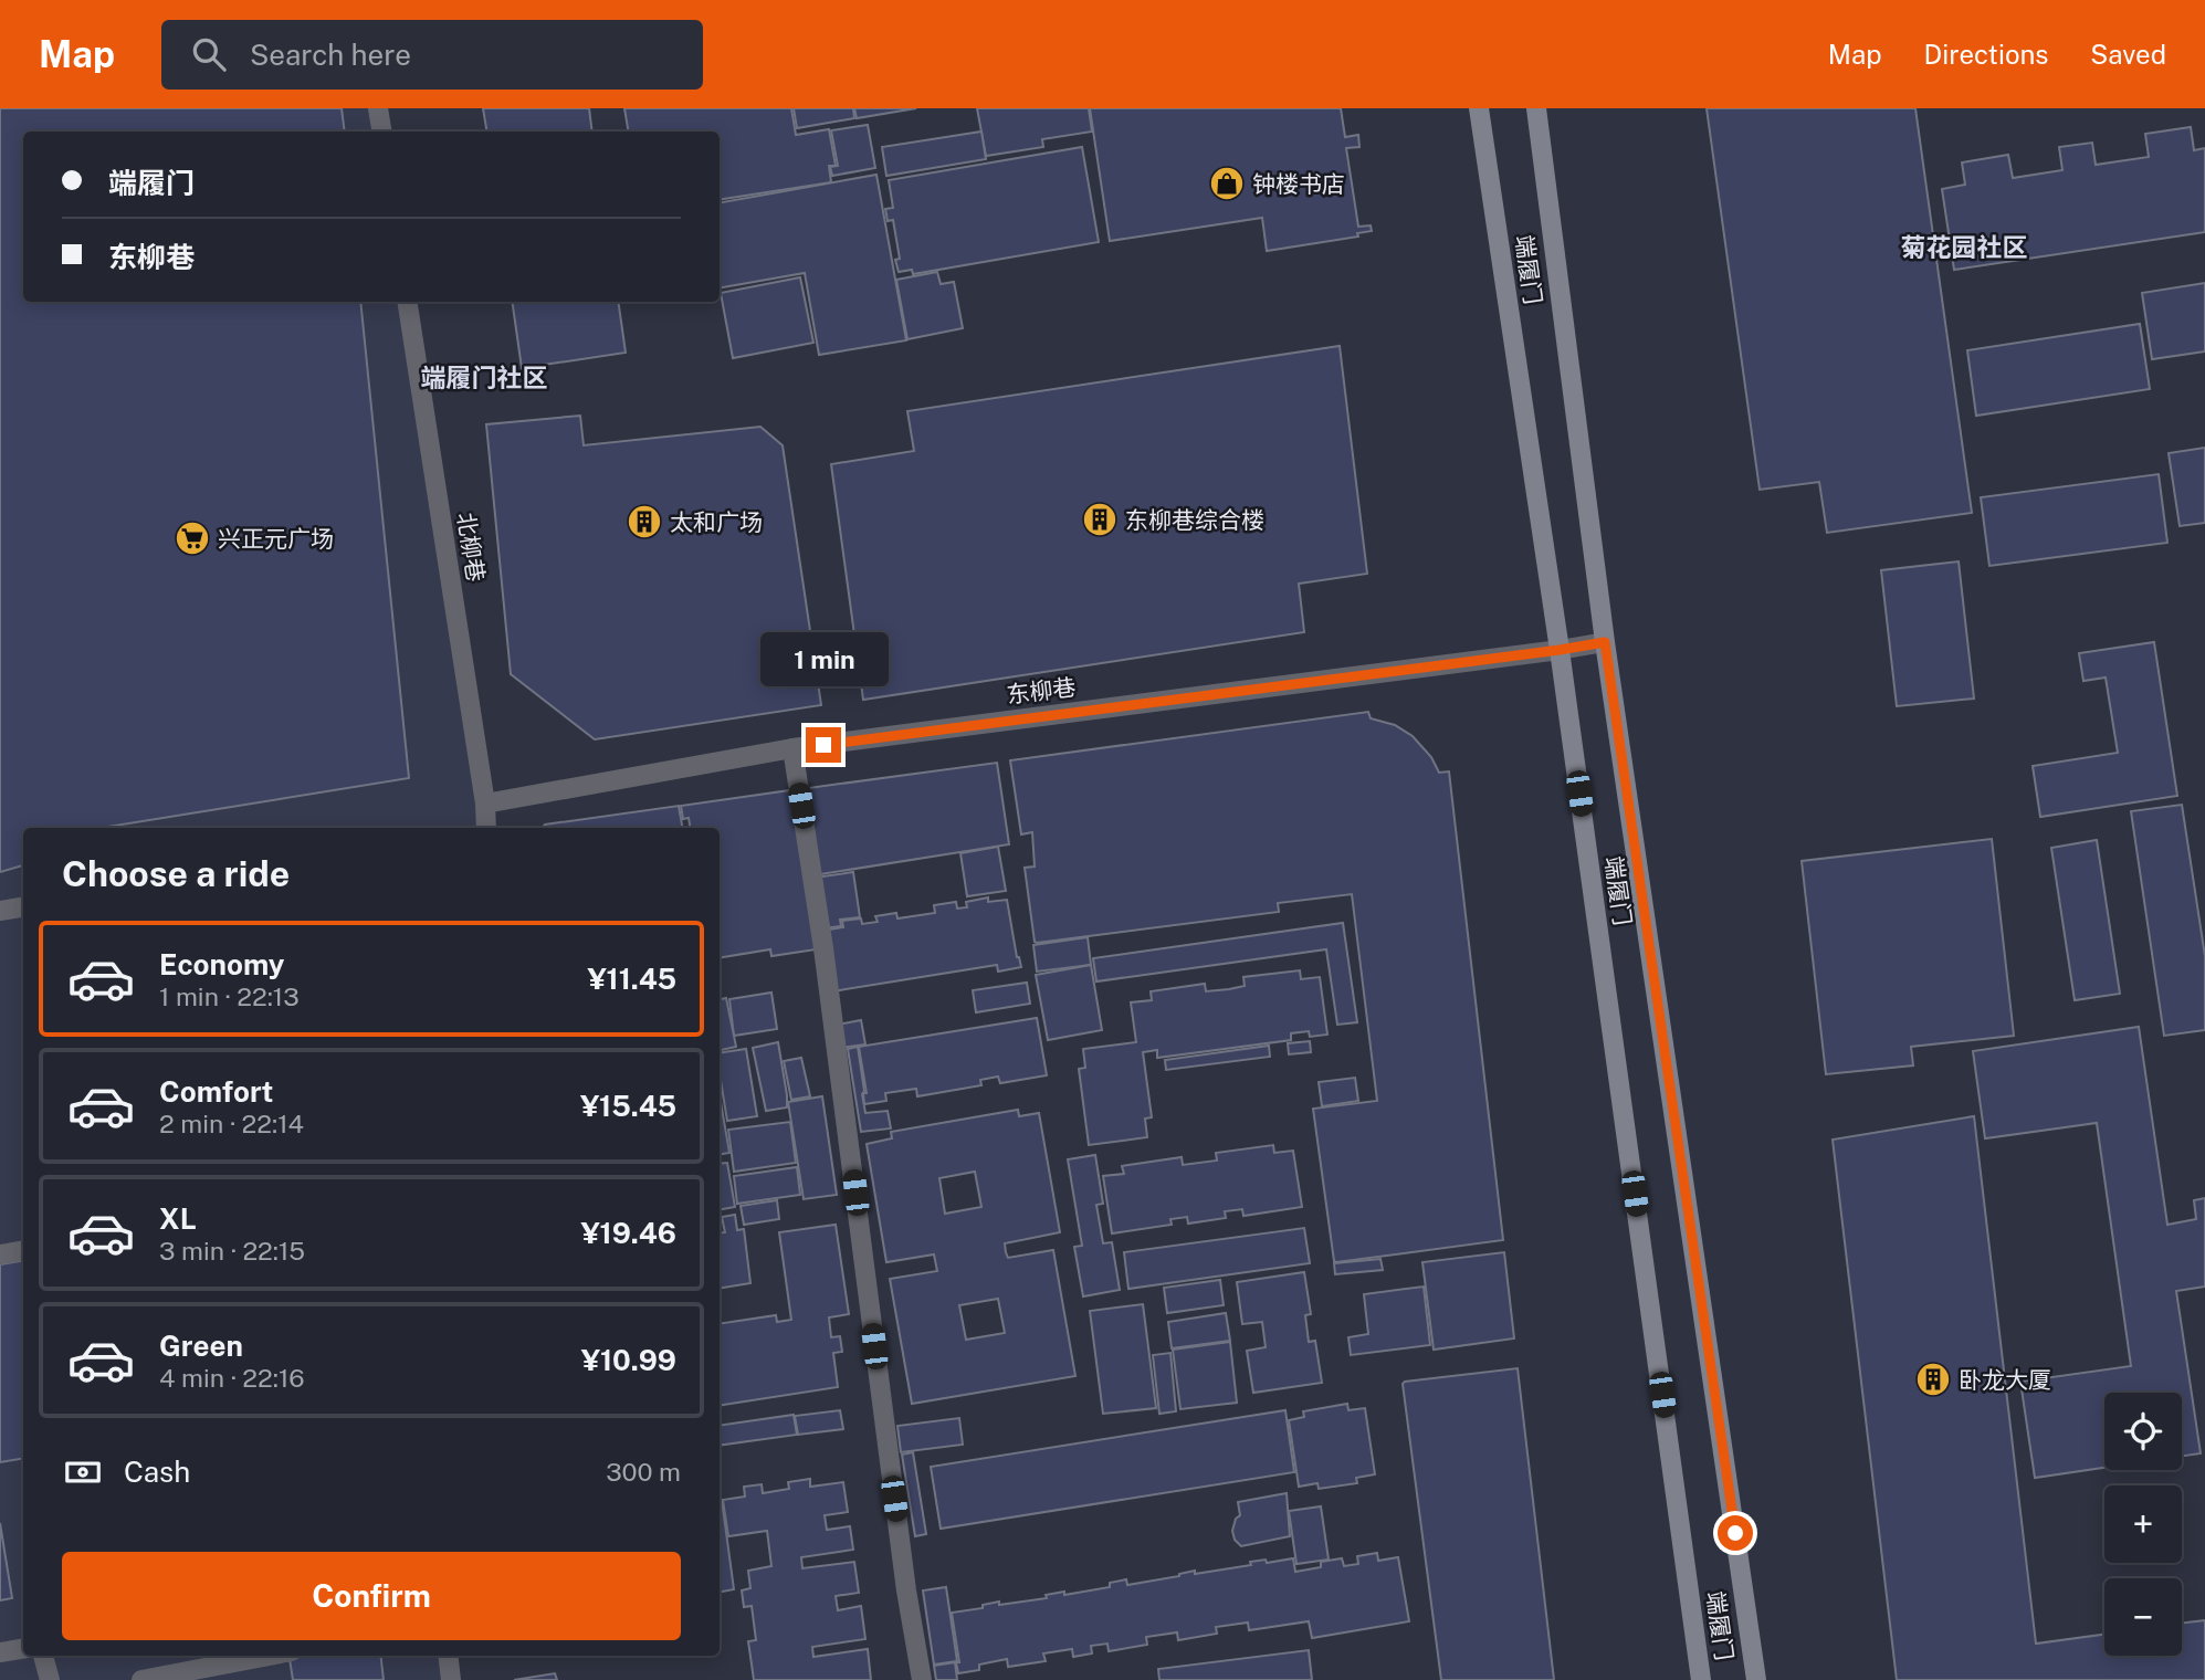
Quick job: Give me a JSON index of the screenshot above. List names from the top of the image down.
{
  "streets": {
    "main road": ["端履门"],
    "street": ["北柳巷", "东柳巷"]
  },
  "crossings": [
    ["端履门", "东柳巷"],
    ["北柳巷", "东柳巷"]
  ],
  "districts": ["菊花园社区", "端履门社区"],
  "places": {
    "shop": ["钟楼书店"],
    "building": ["东柳巷综合楼", "太和广场", "卧龙大厦"],
    "supermarket": ["兴正元广场"]
  },
  "page": {
    "header": "Map",
    "search": "Search here",
    "nav": ["Map", "Directions", "Saved"],
    "banner": ["端履门", "东柳巷"],
    "bubble": "1 min",
    "heading": "Choose a ride",
    "list": [
      {
        "name": "Economy",
        "note": "1 min · 22:13",
        "value": "¥11.45"
      },
      {
        "name": "Comfort",
        "note": "2 min · 22:14",
        "value": "¥15.45"
      },
      {
        "name": "XL",
        "note": "3 min · 22:15",
        "value": "¥19.46"
      },
      {
        "name": "Green",
        "note": "4 min · 22:16",
        "value": "¥10.99"
      }
    ],
    "map_buttons": ["+", "−"],
    "pay": ["Cash", "300 m"],
    "buttons": "Confirm"
  }
}
